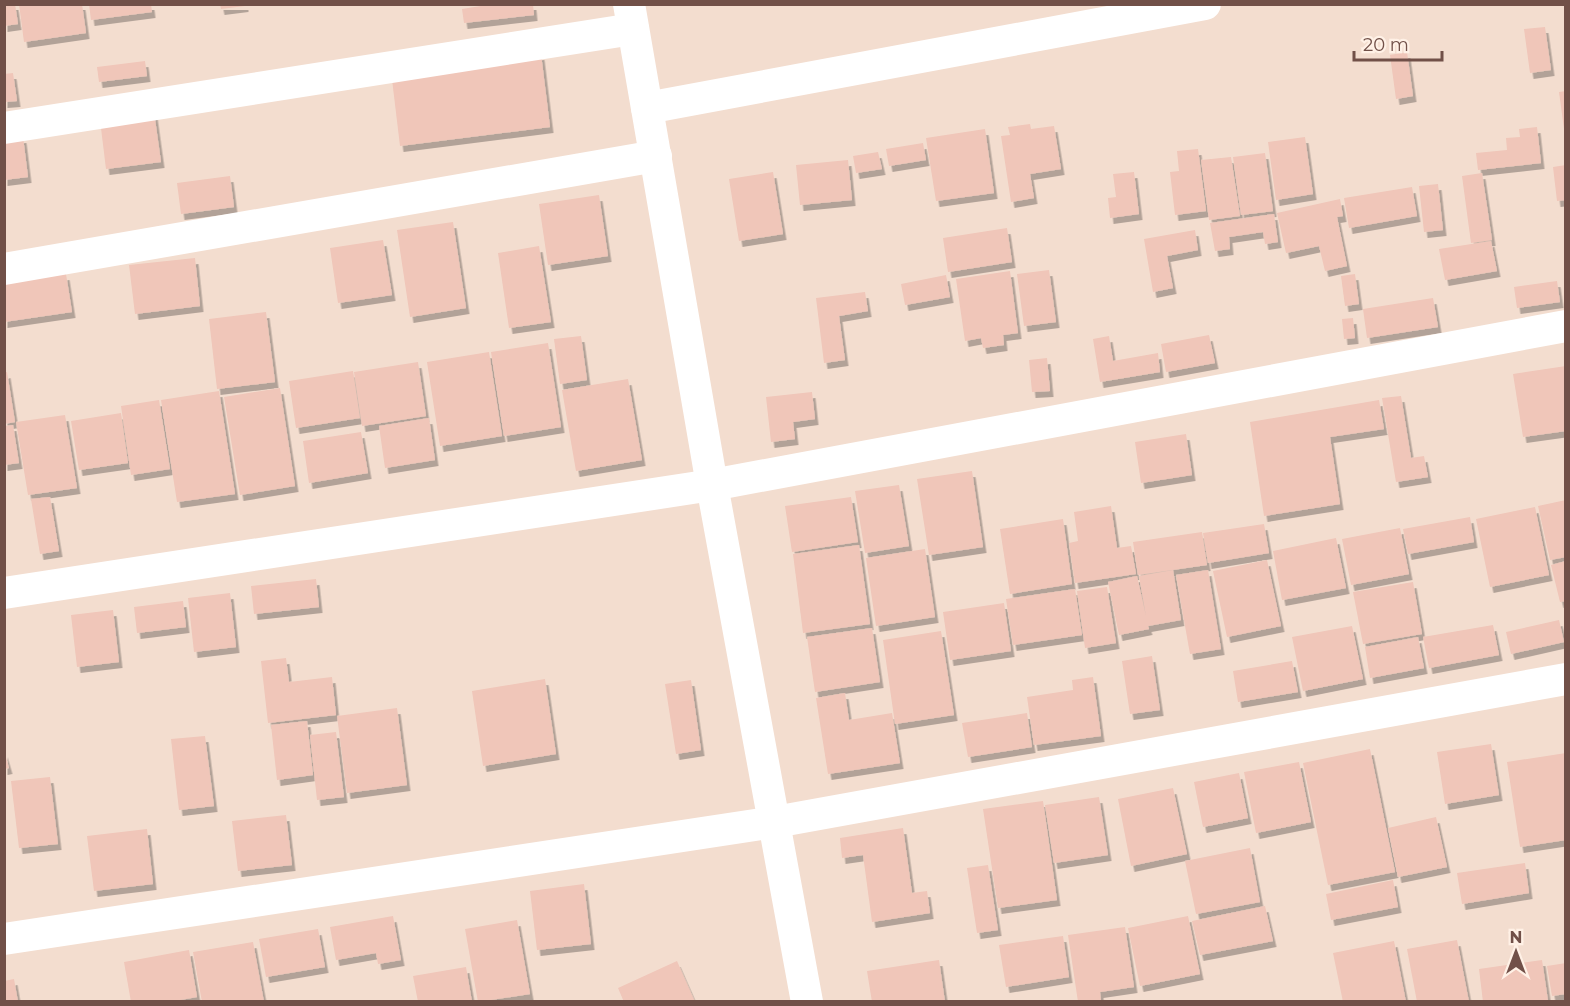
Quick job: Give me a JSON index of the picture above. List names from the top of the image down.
{
  "scale_bar": "20 m",
  "north": "top"
}
